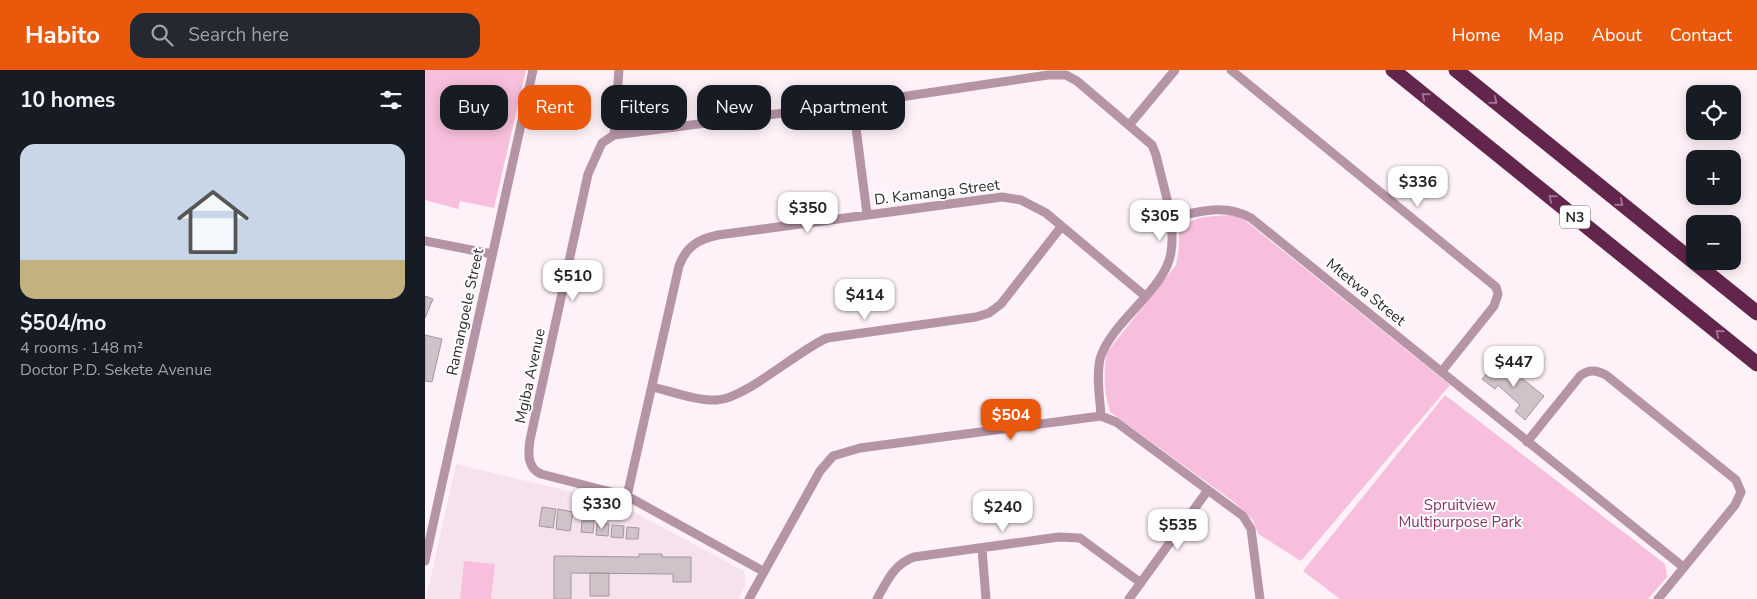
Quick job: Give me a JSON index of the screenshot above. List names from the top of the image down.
{
  "streets": {
    "highway": ["N3"],
    "street": [
      "D. Kamanga Street",
      "Mtetwa Street",
      "Ramangoele Street",
      "Mgiba Avenue"
    ]
  },
  "crossings": [
    ["D. Kamanga Street", "Mgiba Avenue"]
  ],
  "parks": ["Spruitview Multipurpose Park"],
  "page": {
    "header": "Habito",
    "search": "Search here",
    "nav": [
      "Home",
      "Map",
      "About",
      "Contact"
    ],
    "heading": "10 homes",
    "map_buttons": ["+", "−"],
    "chip": [
      "Buy",
      "Rent",
      "Filters",
      "New",
      "Apartment"
    ],
    "list": [
      {
        "name": "$504/mo",
        "note": "4 rooms · 148 m² · Doctor P.D. Sekete Avenue"
      }
    ],
    "price": [
      "$336",
      "$350",
      "$305",
      "$510",
      "$414",
      "$447",
      "$504",
      "$330",
      "$240",
      "$535"
    ]
  }
}
